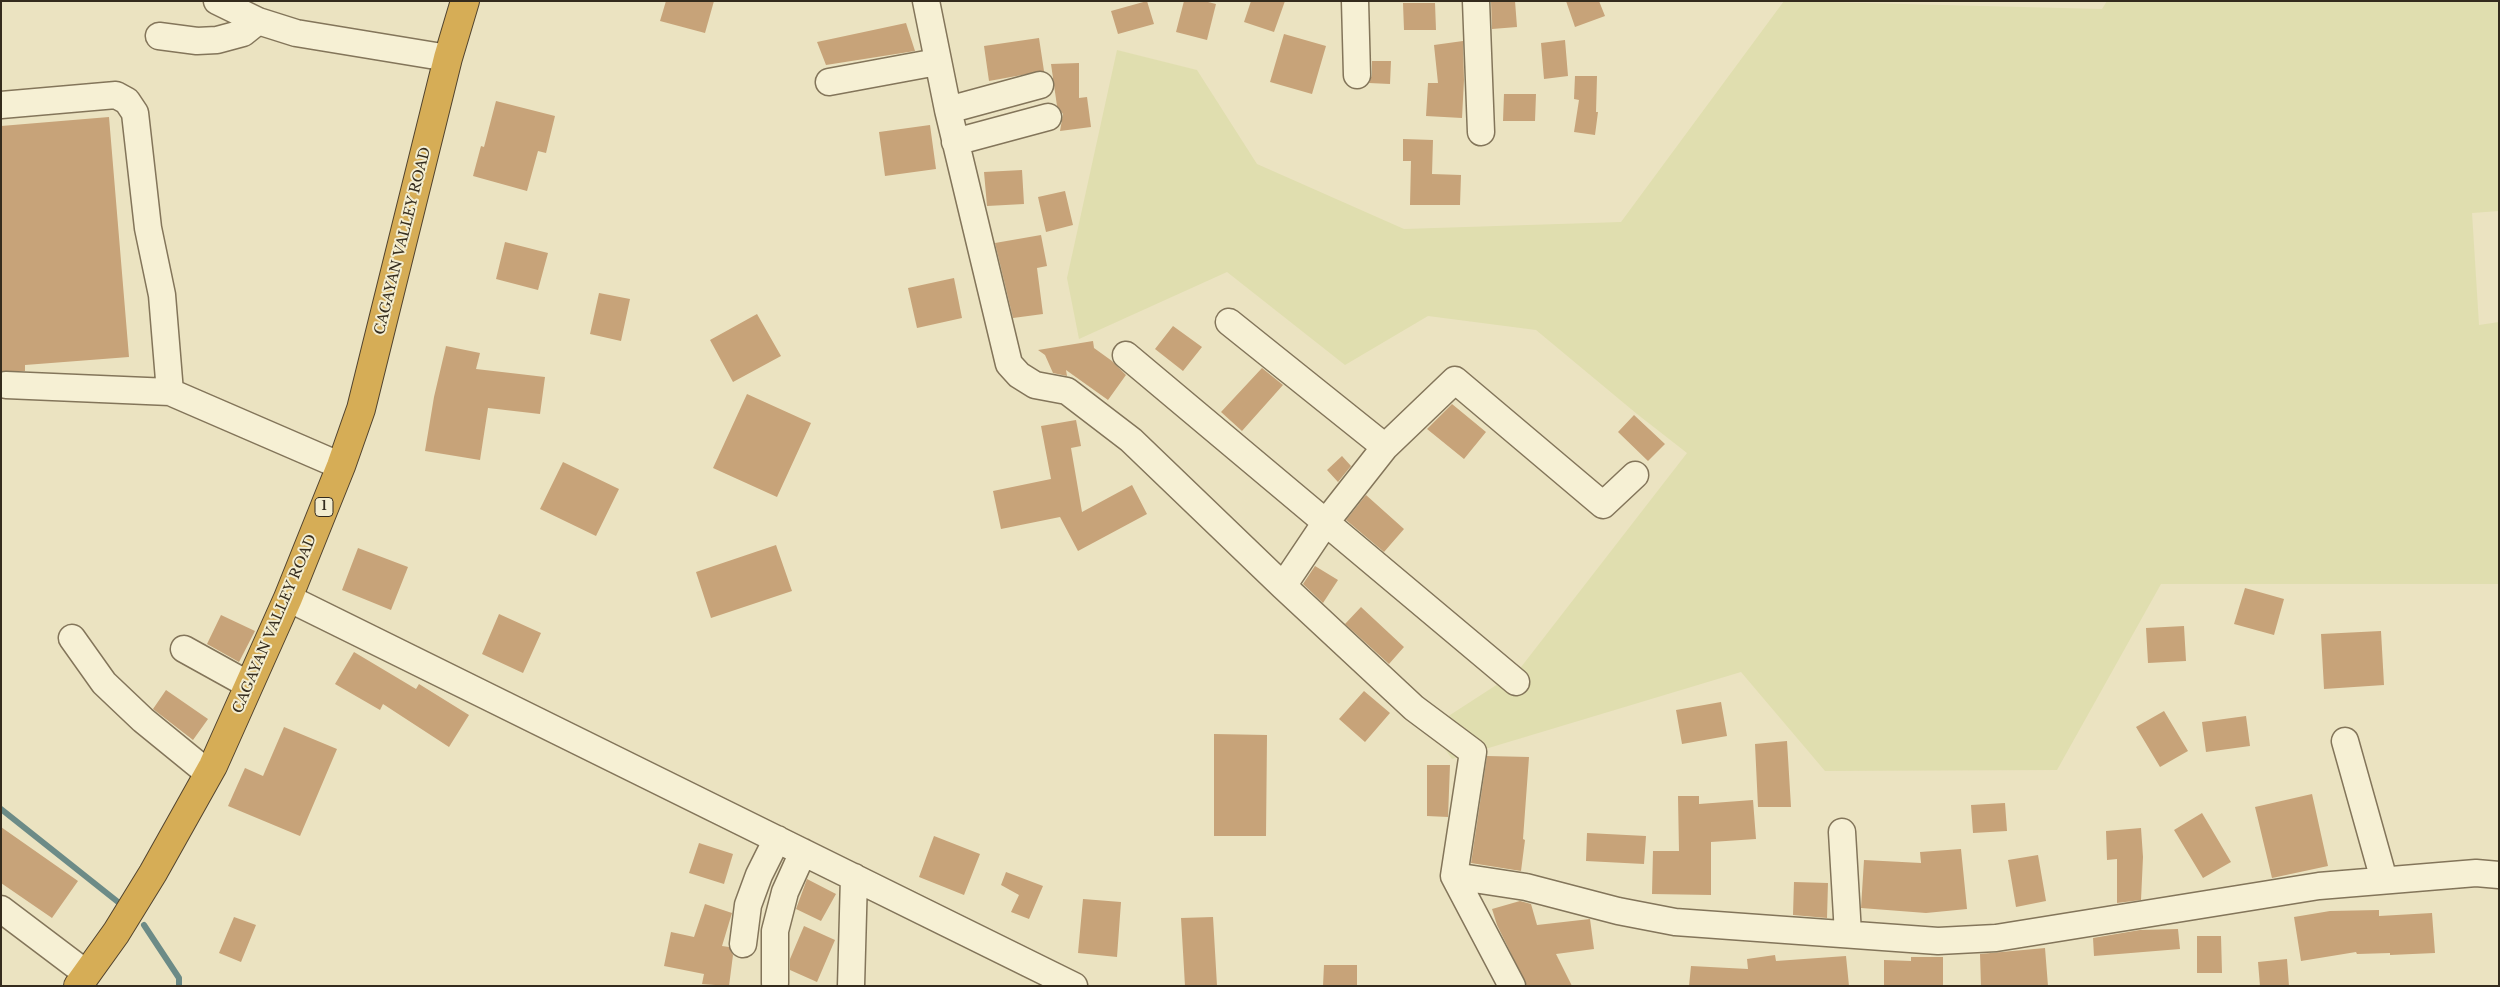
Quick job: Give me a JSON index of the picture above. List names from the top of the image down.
{
  "streets": {
    "highway": ["CAGAYAN VALLEY ROAD", "1"]
  }
}
